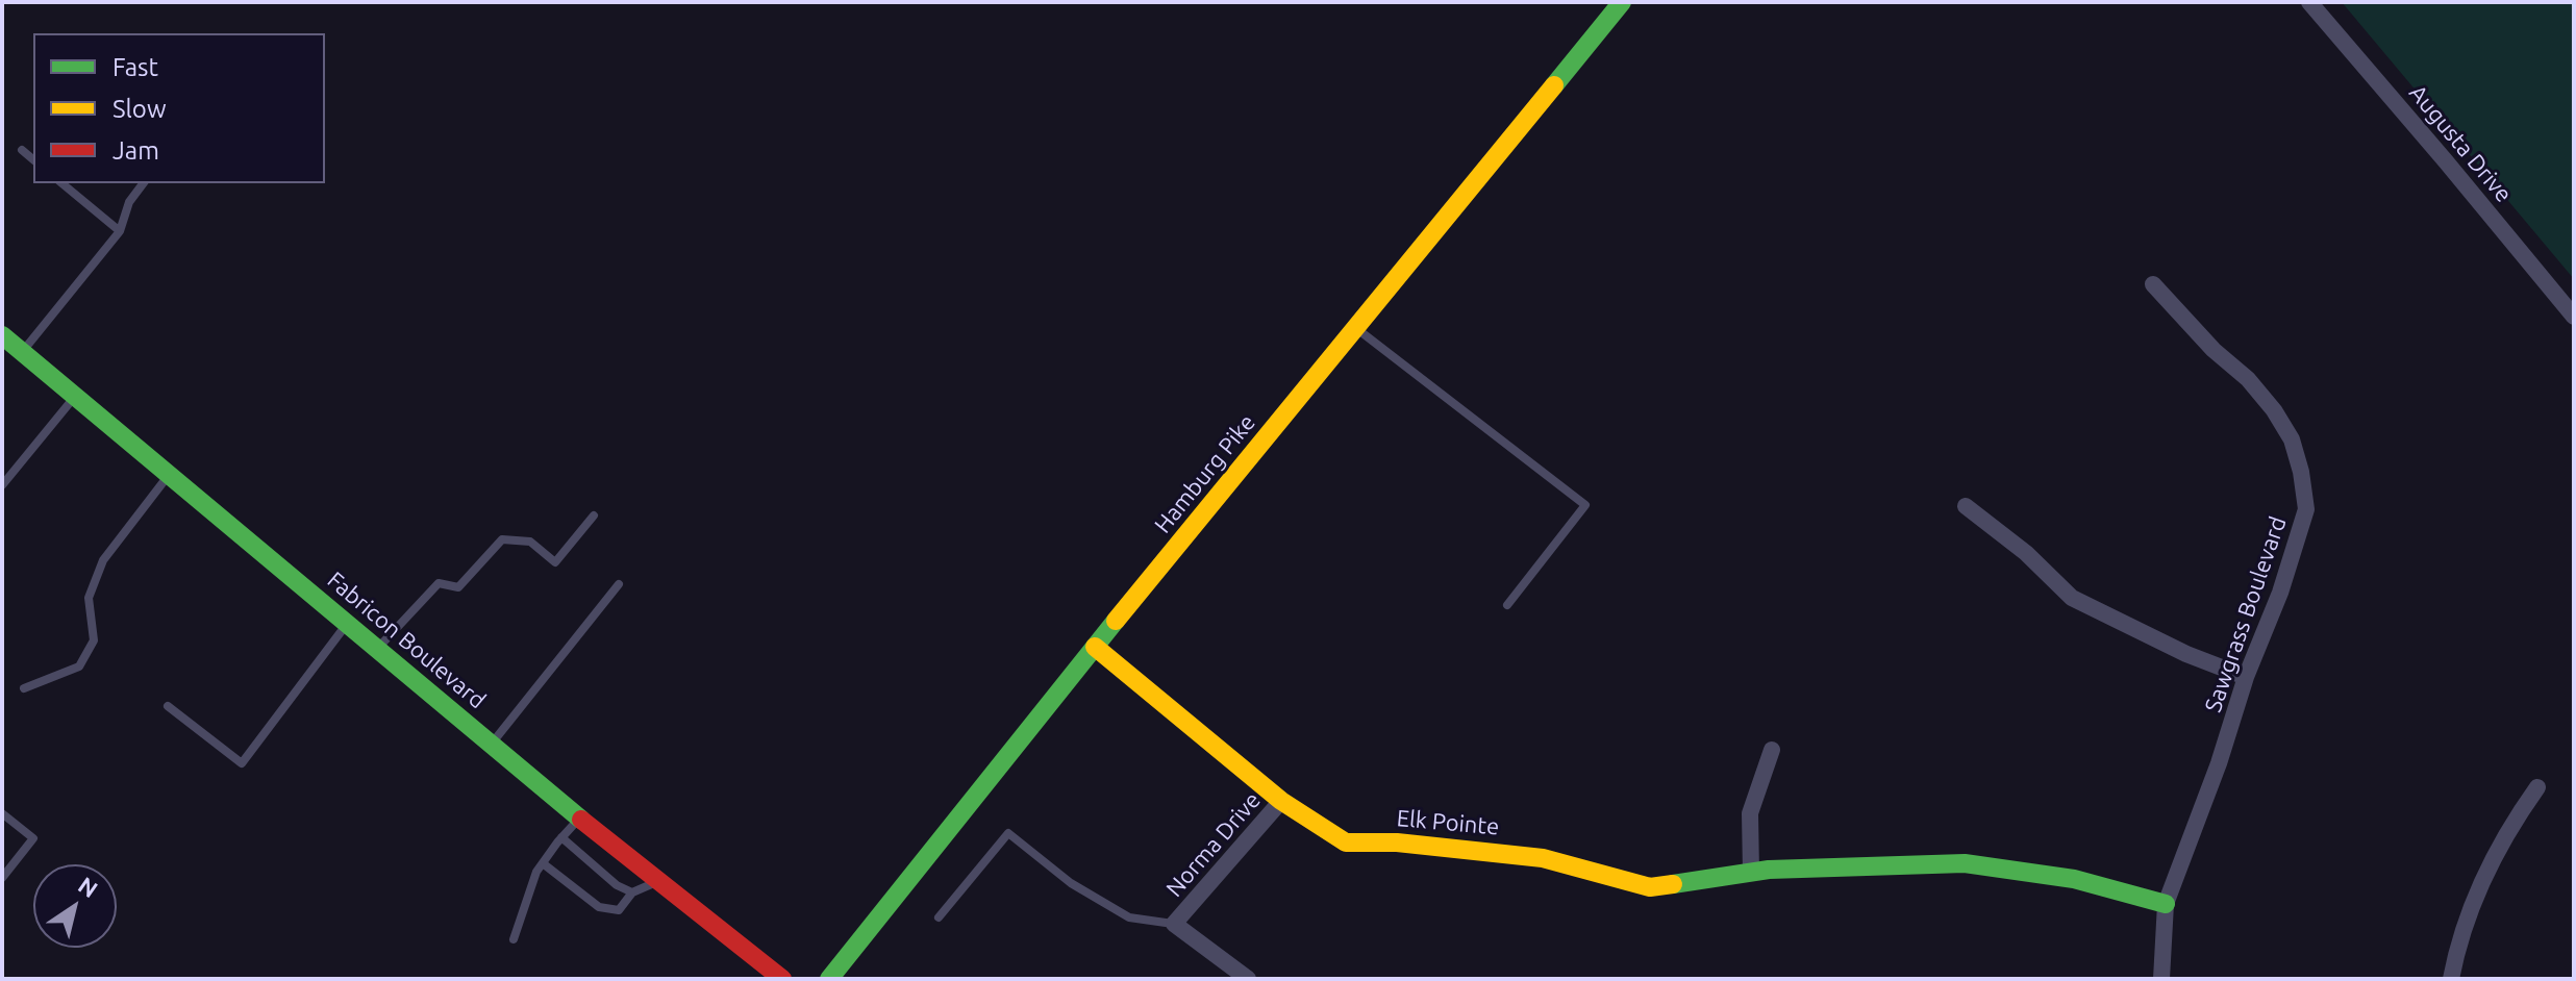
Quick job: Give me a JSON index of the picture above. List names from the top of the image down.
{
  "streets": {
    "street": [
      "Augusta Drive",
      "Hamburg Pike",
      "Sawgrass Boulevard",
      "Fabricon Boulevard",
      "Elk Pointe",
      "Norma Drive"
    ]
  },
  "crossings": [
    ["Hamburg Pike", "Elk Pointe"],
    ["Sawgrass Boulevard", "Elk Pointe"],
    ["Elk Pointe", "Norma Drive"]
  ],
  "legend": ["Fast", "Slow", "Jam"],
  "north": "top right"
}
